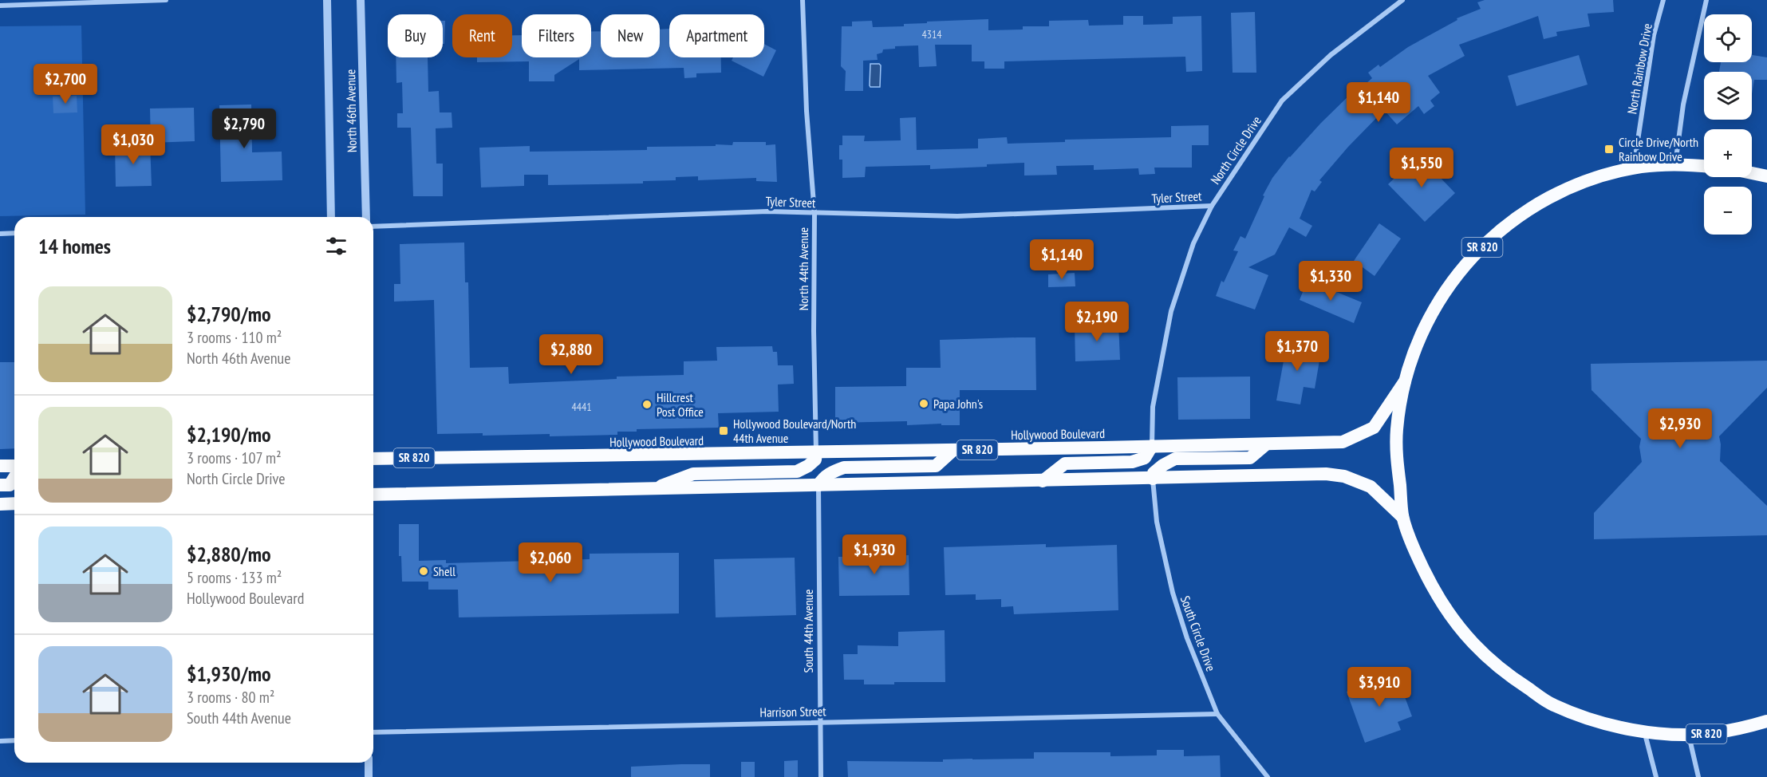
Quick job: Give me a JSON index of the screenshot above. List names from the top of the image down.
{
  "streets": {
    "highway": ["SR 820", "Hollywood Boulevard"],
    "street": [
      "North Rainbow Drive",
      "North 46th Avenue",
      "North Circle Drive",
      "Tyler Street",
      "North 44th Avenue",
      "South 44th Avenue",
      "South Circle Drive",
      "Harrison Street"
    ]
  },
  "crossings": [
    ["North Rainbow Drive", "Hollywood Boulevard"],
    ["North Circle Drive", "Tyler Street"],
    ["North Circle Drive", "Hollywood Boulevard"],
    ["Tyler Street", "North 44th Avenue"],
    ["North 44th Avenue", "Hollywood Boulevard"],
    ["Hollywood Boulevard", "South 44th Avenue"],
    ["Hollywood Boulevard", "South Circle Drive"],
    ["South 44th Avenue", "Harrison Street"],
    ["South Circle Drive", "Harrison Street"]
  ],
  "places": {
    "transit": ["Circle Drive/North Rainbow Drive", "Hollywood Boulevard/North 44th Avenue"],
    "other": ["Papa John's", "Hillcrest Post Office", "Shell"]
  },
  "house_numbers": ["4314", "4441"],
  "page": {
    "map_buttons": ["+", "−"],
    "chip": [
      "Buy",
      "Rent",
      "Filters",
      "New",
      "Apartment"
    ],
    "price": [
      "$2,700",
      "$1,140",
      "$2,790",
      "$1,030",
      "$1,550",
      "$1,140",
      "$1,330",
      "$2,190",
      "$1,370",
      "$2,880",
      "$2,930",
      "$1,930",
      "$2,060",
      "$3,910"
    ],
    "heading": "14 homes",
    "list": [
      {
        "name": "$2,790/mo",
        "note": "3 rooms · 110 m² · North 46th Avenue"
      },
      {
        "name": "$2,190/mo",
        "note": "3 rooms · 107 m² · North Circle Drive"
      },
      {
        "name": "$2,880/mo",
        "note": "5 rooms · 133 m² · Hollywood Boulevard"
      },
      {
        "name": "$1,930/mo",
        "note": "3 rooms · 80 m² · South 44th Avenue"
      }
    ]
  }
}
